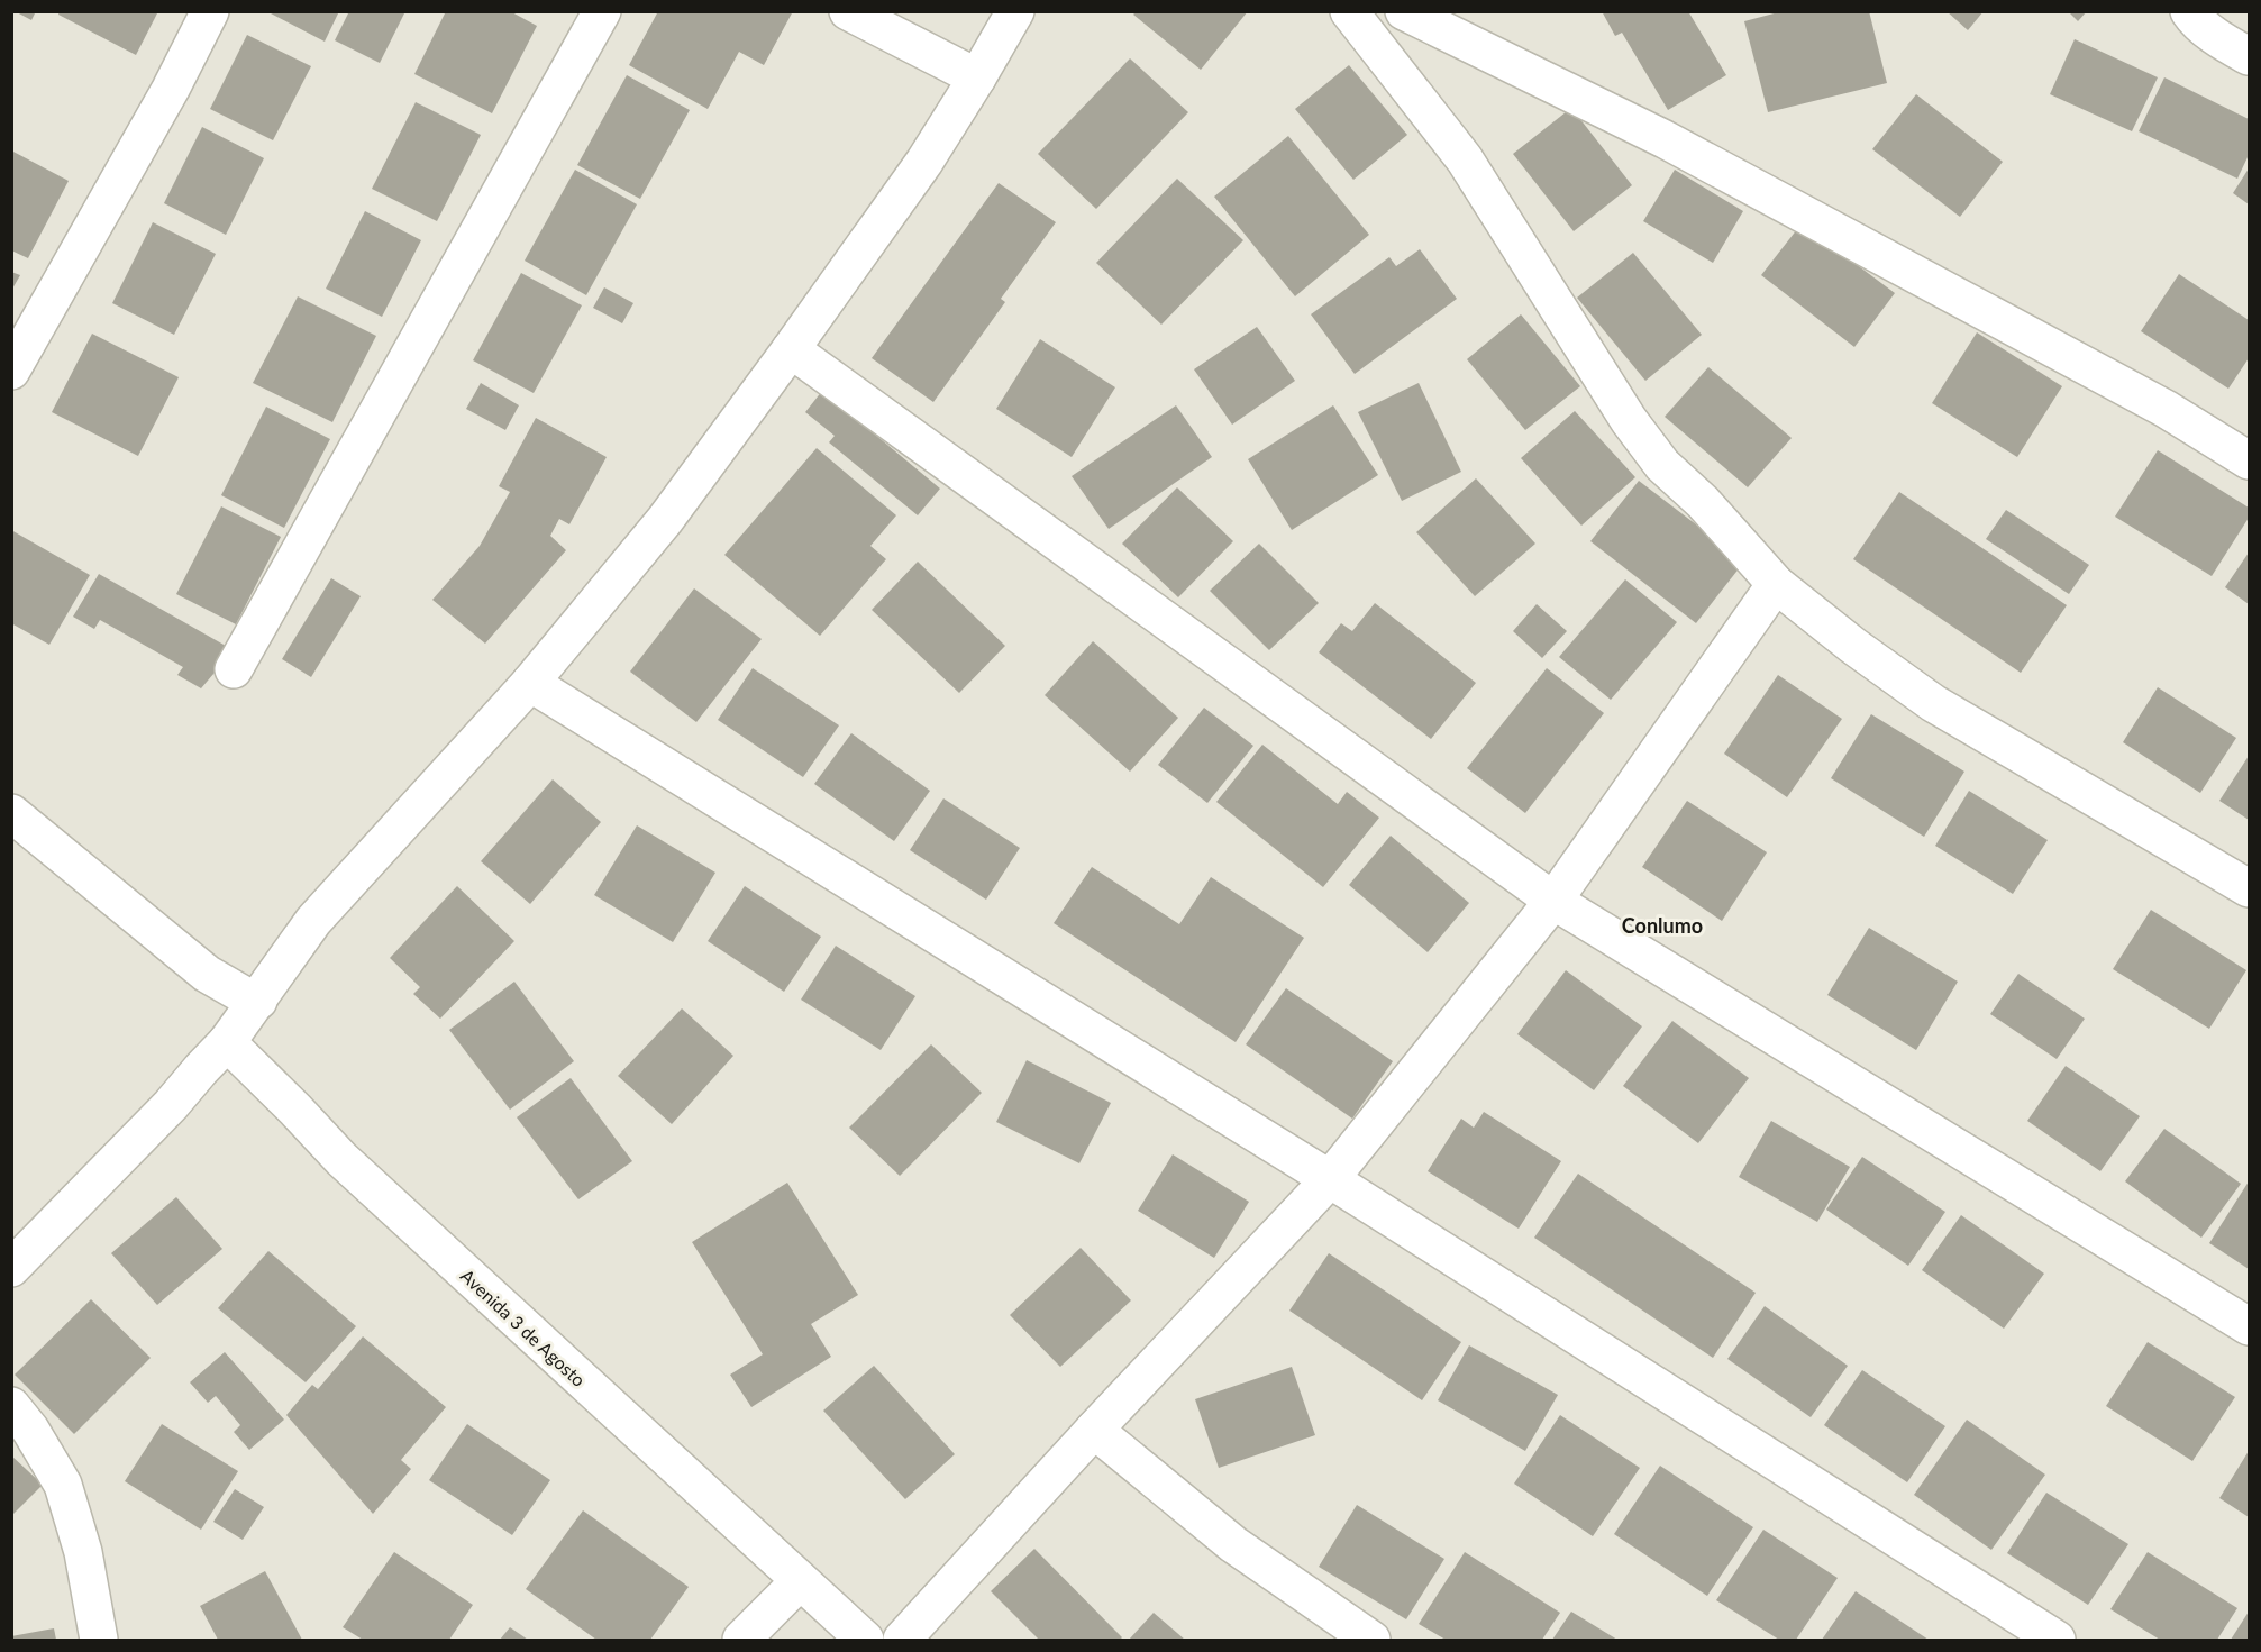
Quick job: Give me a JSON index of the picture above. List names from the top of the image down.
{
  "streets": {
    "street": ["Avenida 3 de Agosto"]
  },
  "districts": ["Conlumo"]
}
